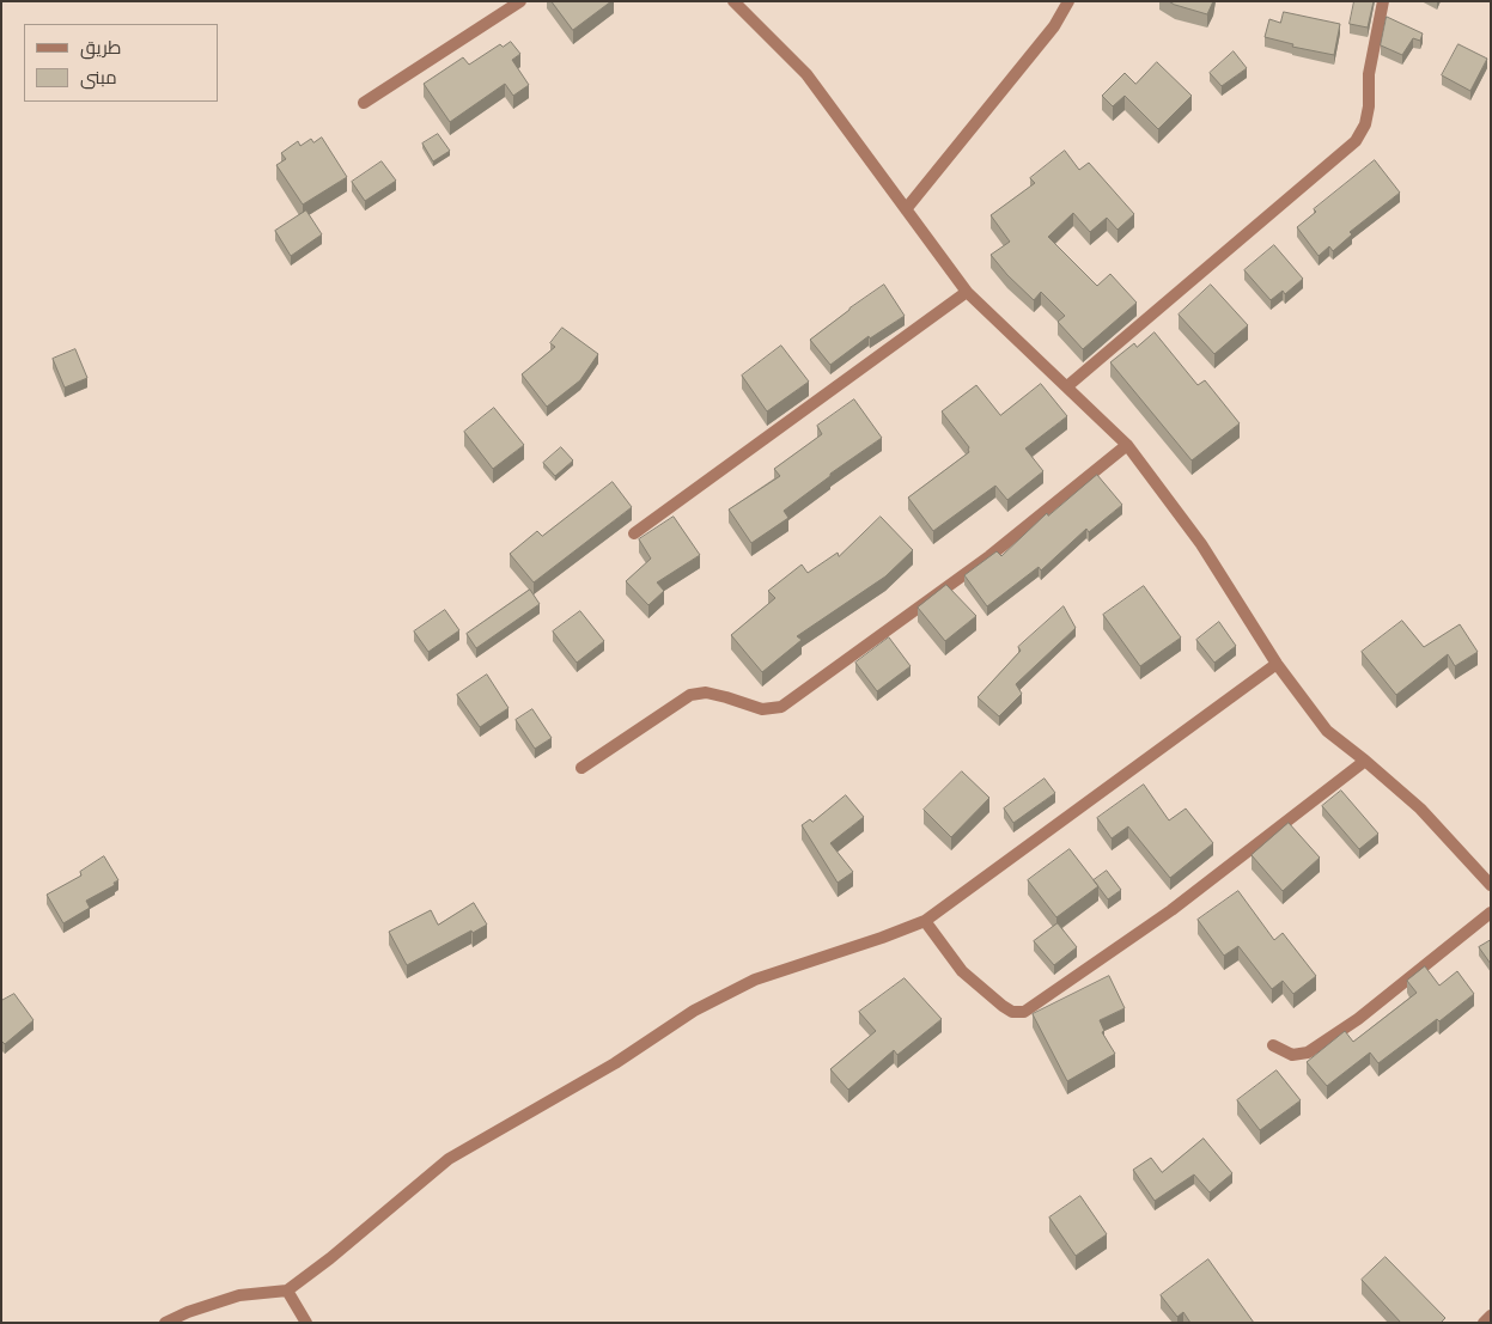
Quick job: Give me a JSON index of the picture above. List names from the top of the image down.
{
  "legend": ["طريق", "مبنى"]
}
